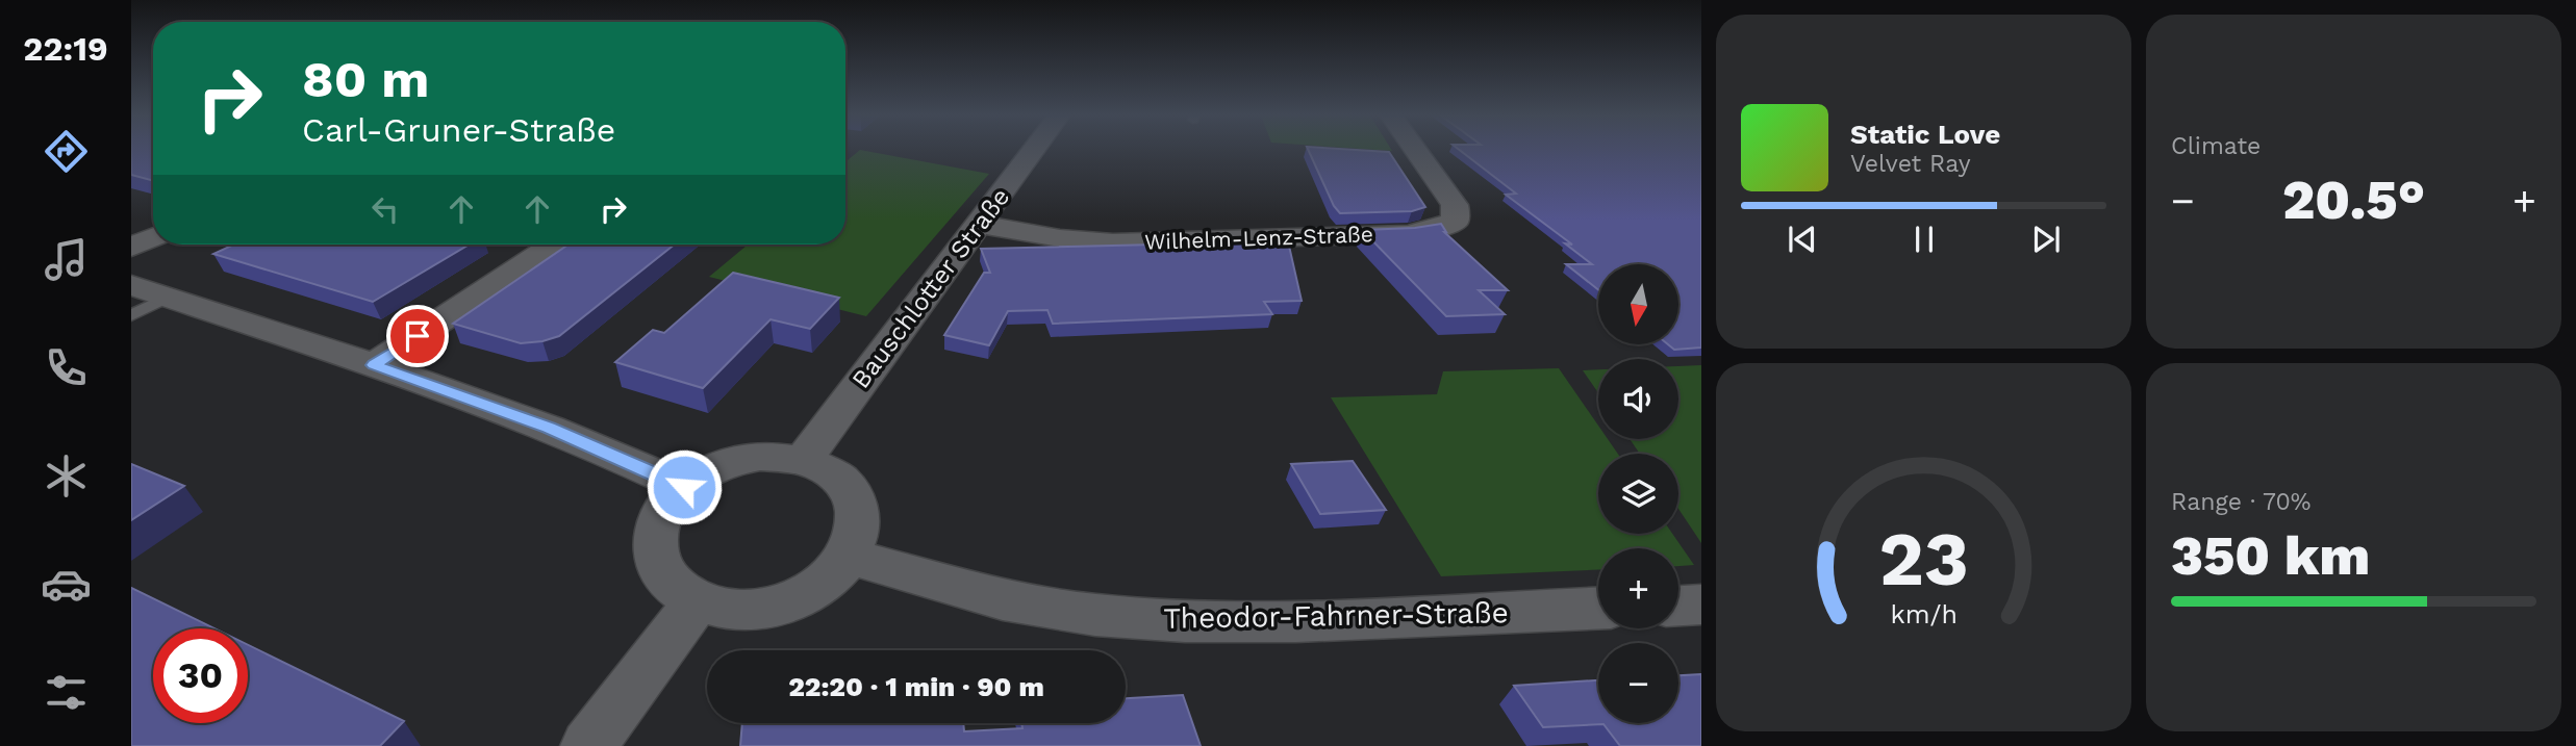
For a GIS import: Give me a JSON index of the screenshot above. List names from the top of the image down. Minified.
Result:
{"streets":{"street":["Wilhelm-Lenz-Straße","Bauschlotter Straße","Theodor-Fahrner-Straße"]},"crossings":[["Wilhelm-Lenz-Straße","Bauschlotter Straße"],["Bauschlotter Straße","Theodor-Fahrner-Straße"]],"north":"bottom","page":{"tabs":"22:19","tile":["Climate",["Range · 70%","350 km"]],"turn":["80 m","Carl-Gruner-Straße"],"song":["Static Love","Velvet Ray"],"heat":["−","20.5°","+"],"map_buttons":["+","−"],"limit":"30","trip":"22:20 · 1 min · 90 m","gauge":["23","km/h"]}}
